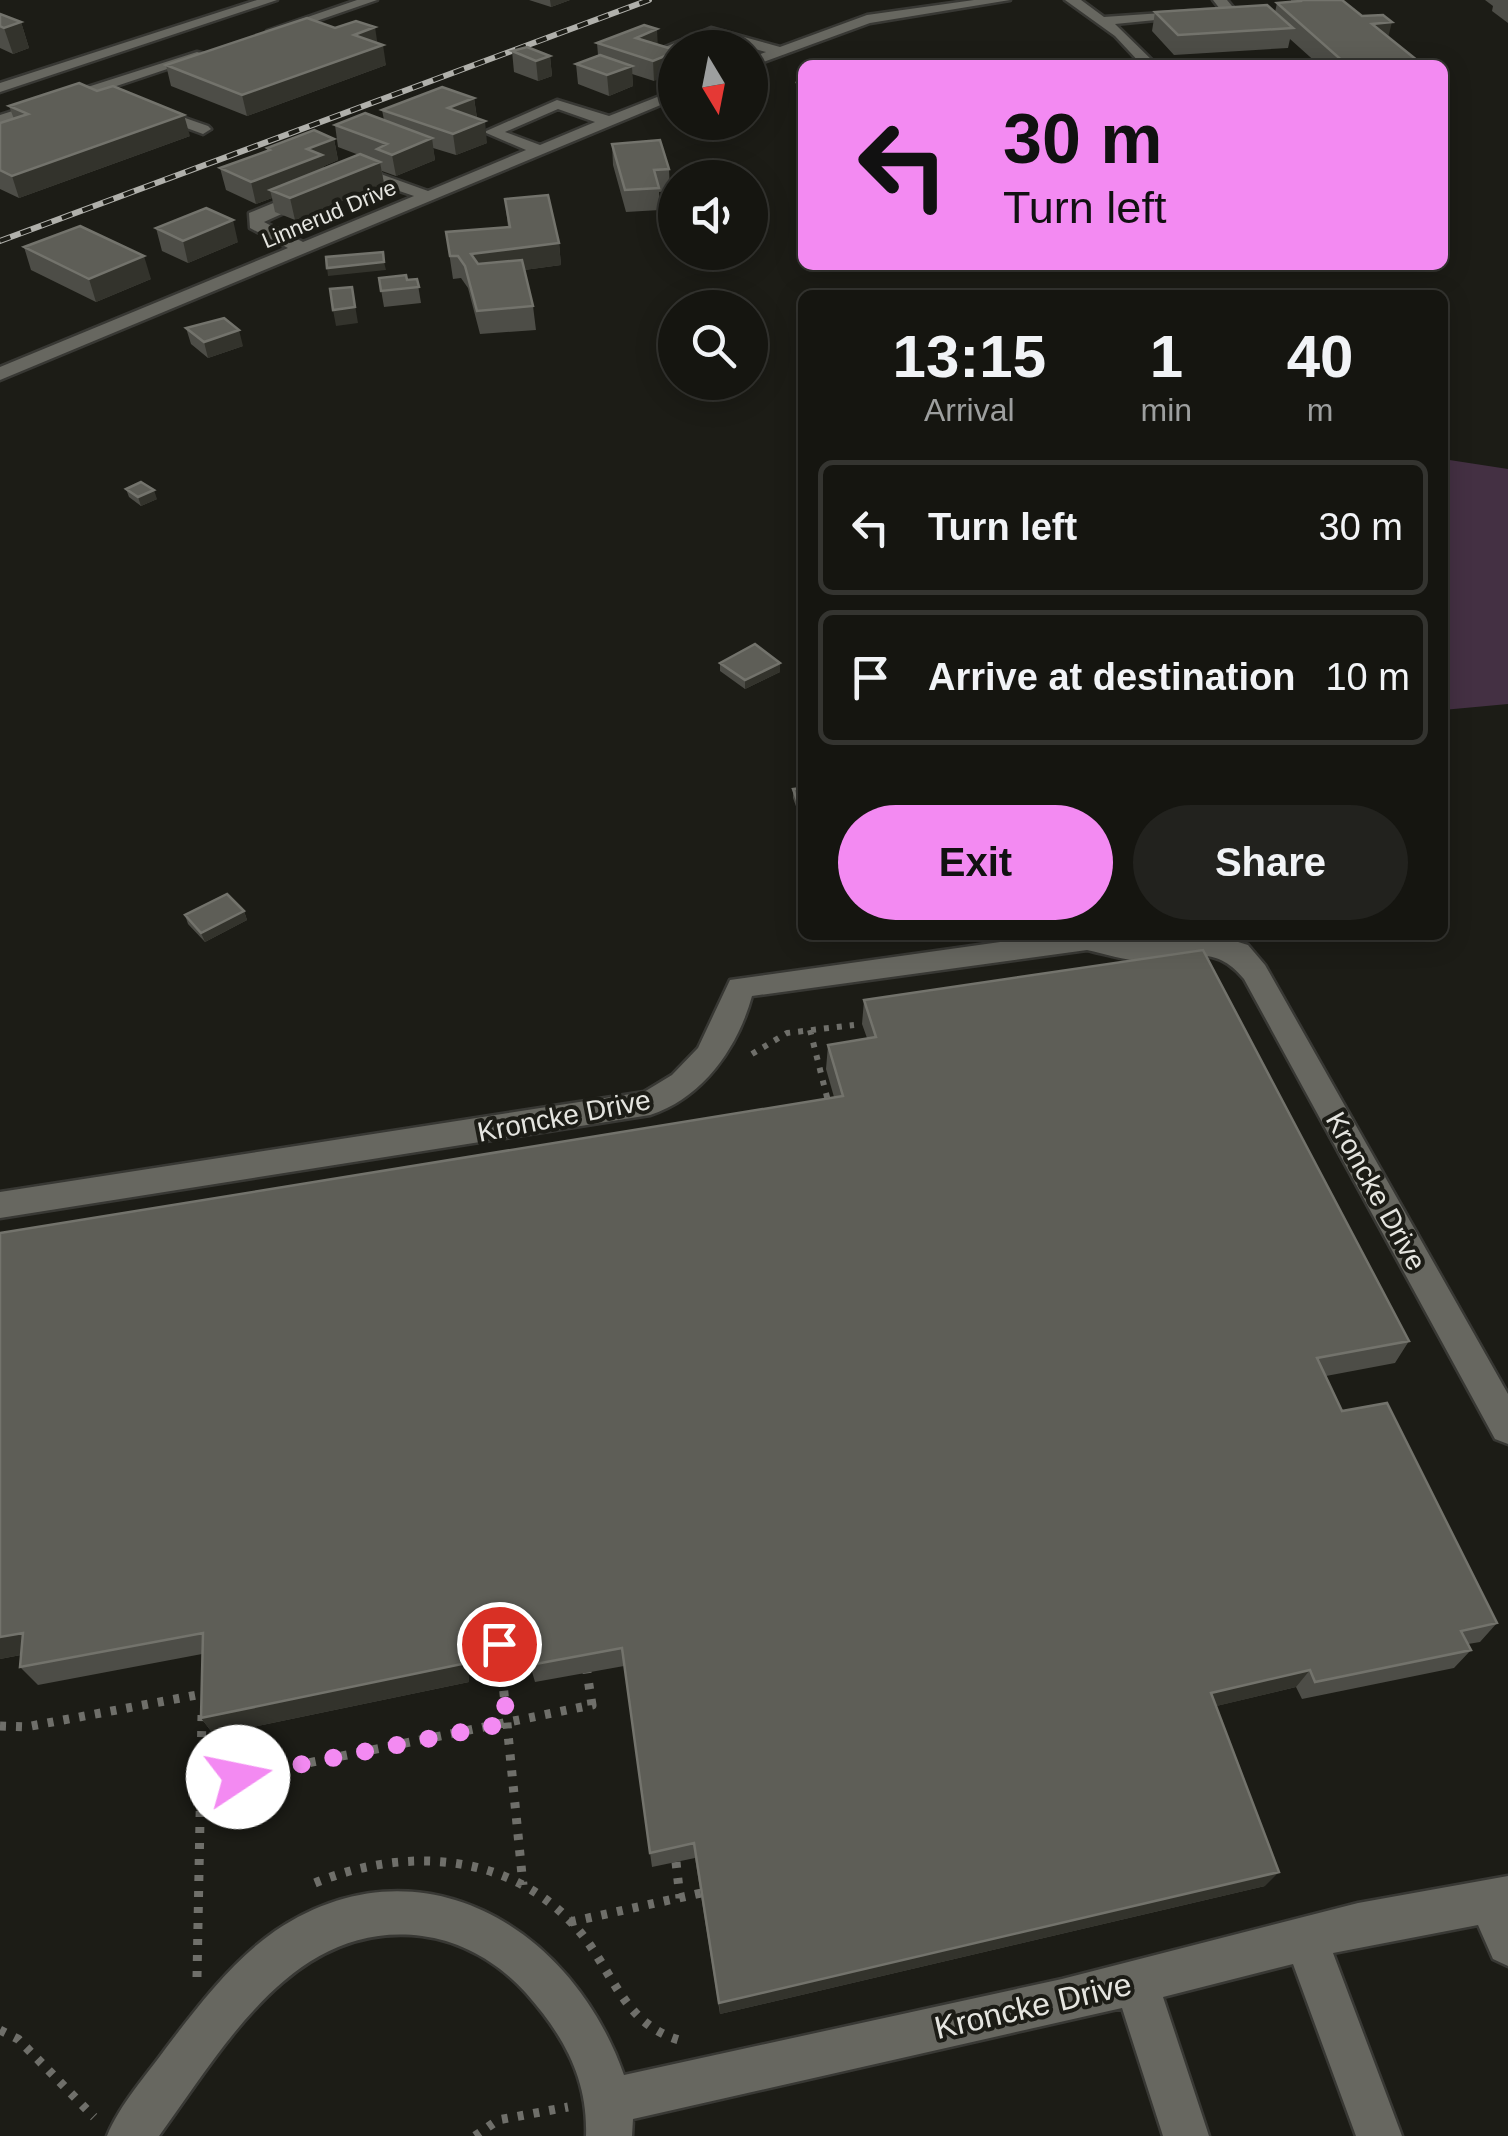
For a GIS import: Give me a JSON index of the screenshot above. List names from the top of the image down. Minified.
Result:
{"streets":{"street":["Linnerud Drive","Kroncke Drive"]},"north":"bottom","page":{"turn":["30 m","Turn left"],"eta":["13:15","Arrival","1","min","40","m"],"list":[{"name":"Turn left","value":"30 m"},{"name":"Arrive at destination","value":"10 m"}],"buttons":["Exit","Share"]}}
